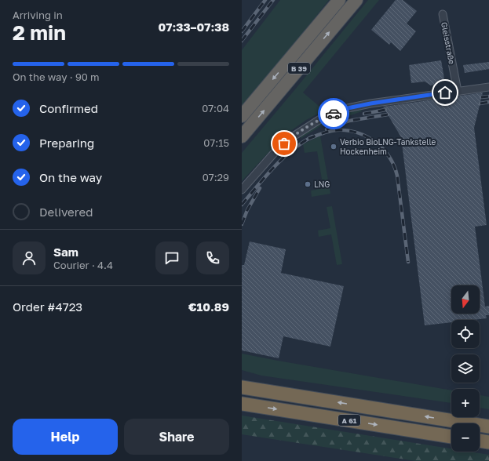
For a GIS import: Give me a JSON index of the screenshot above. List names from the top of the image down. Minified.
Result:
{"streets":{"highway":["B 39","A 61"],"street":["Gleisstraße"]},"places":["Verbio BioLNG-Tankstelle Hockenheim","LNG"],"north":"bottom","page":{"heading":["2 min","Arriving in","07:33–07:38"],"panel":["Sam","Courier · 4.4","Order #4723","€10.89"],"bar":"On the way · 90 m","list":[["Confirmed","07:04"],["Preparing","07:15"],["On the way","07:29"],"Delivered"],"map_buttons":["+","−"],"buttons":["Help","Share"]}}
